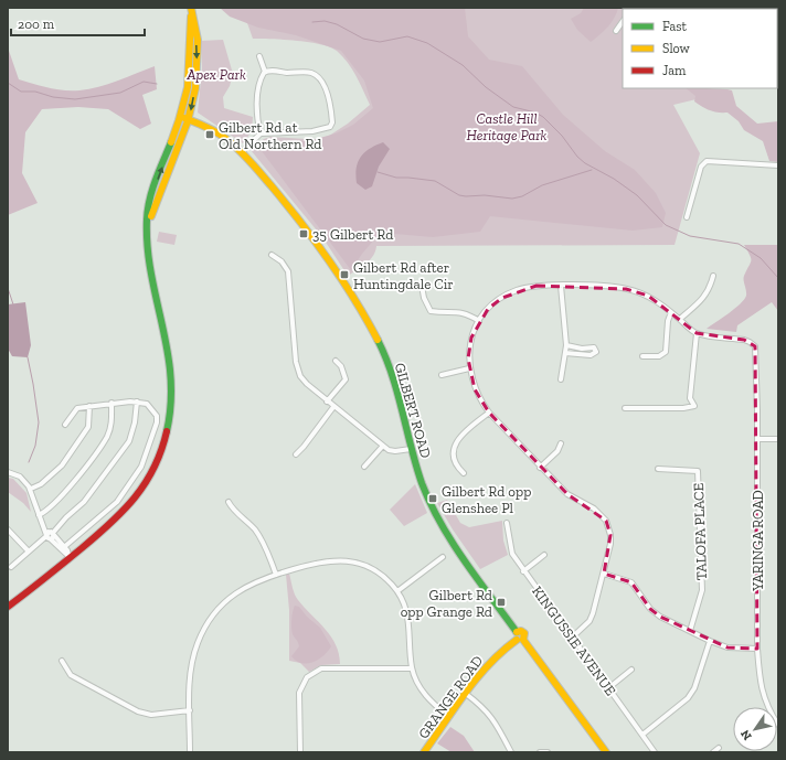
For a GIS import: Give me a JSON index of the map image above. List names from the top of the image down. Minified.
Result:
{"streets":{"main road":["GILBERT ROAD","GRANGE ROAD"],"street":["TALOFA PLACE","YARINGA ROAD","KINGUSSIE AVENUE"]},"crossings":[["GILBERT ROAD","GRANGE ROAD"]],"parks":["Apex Park","Castle Hill Heritage Park"],"places":{"transit":["Gilbert Rd at Old Northern Rd","35 Gilbert Rd","Gilbert Rd after Huntingdale Cir","Gilbert Rd opp Glenshee Pl","Gilbert Rd opp Grange Rd"]},"legend":["Fast","Slow","Jam"],"scale_bar":"200 m","north":"bottom left"}
